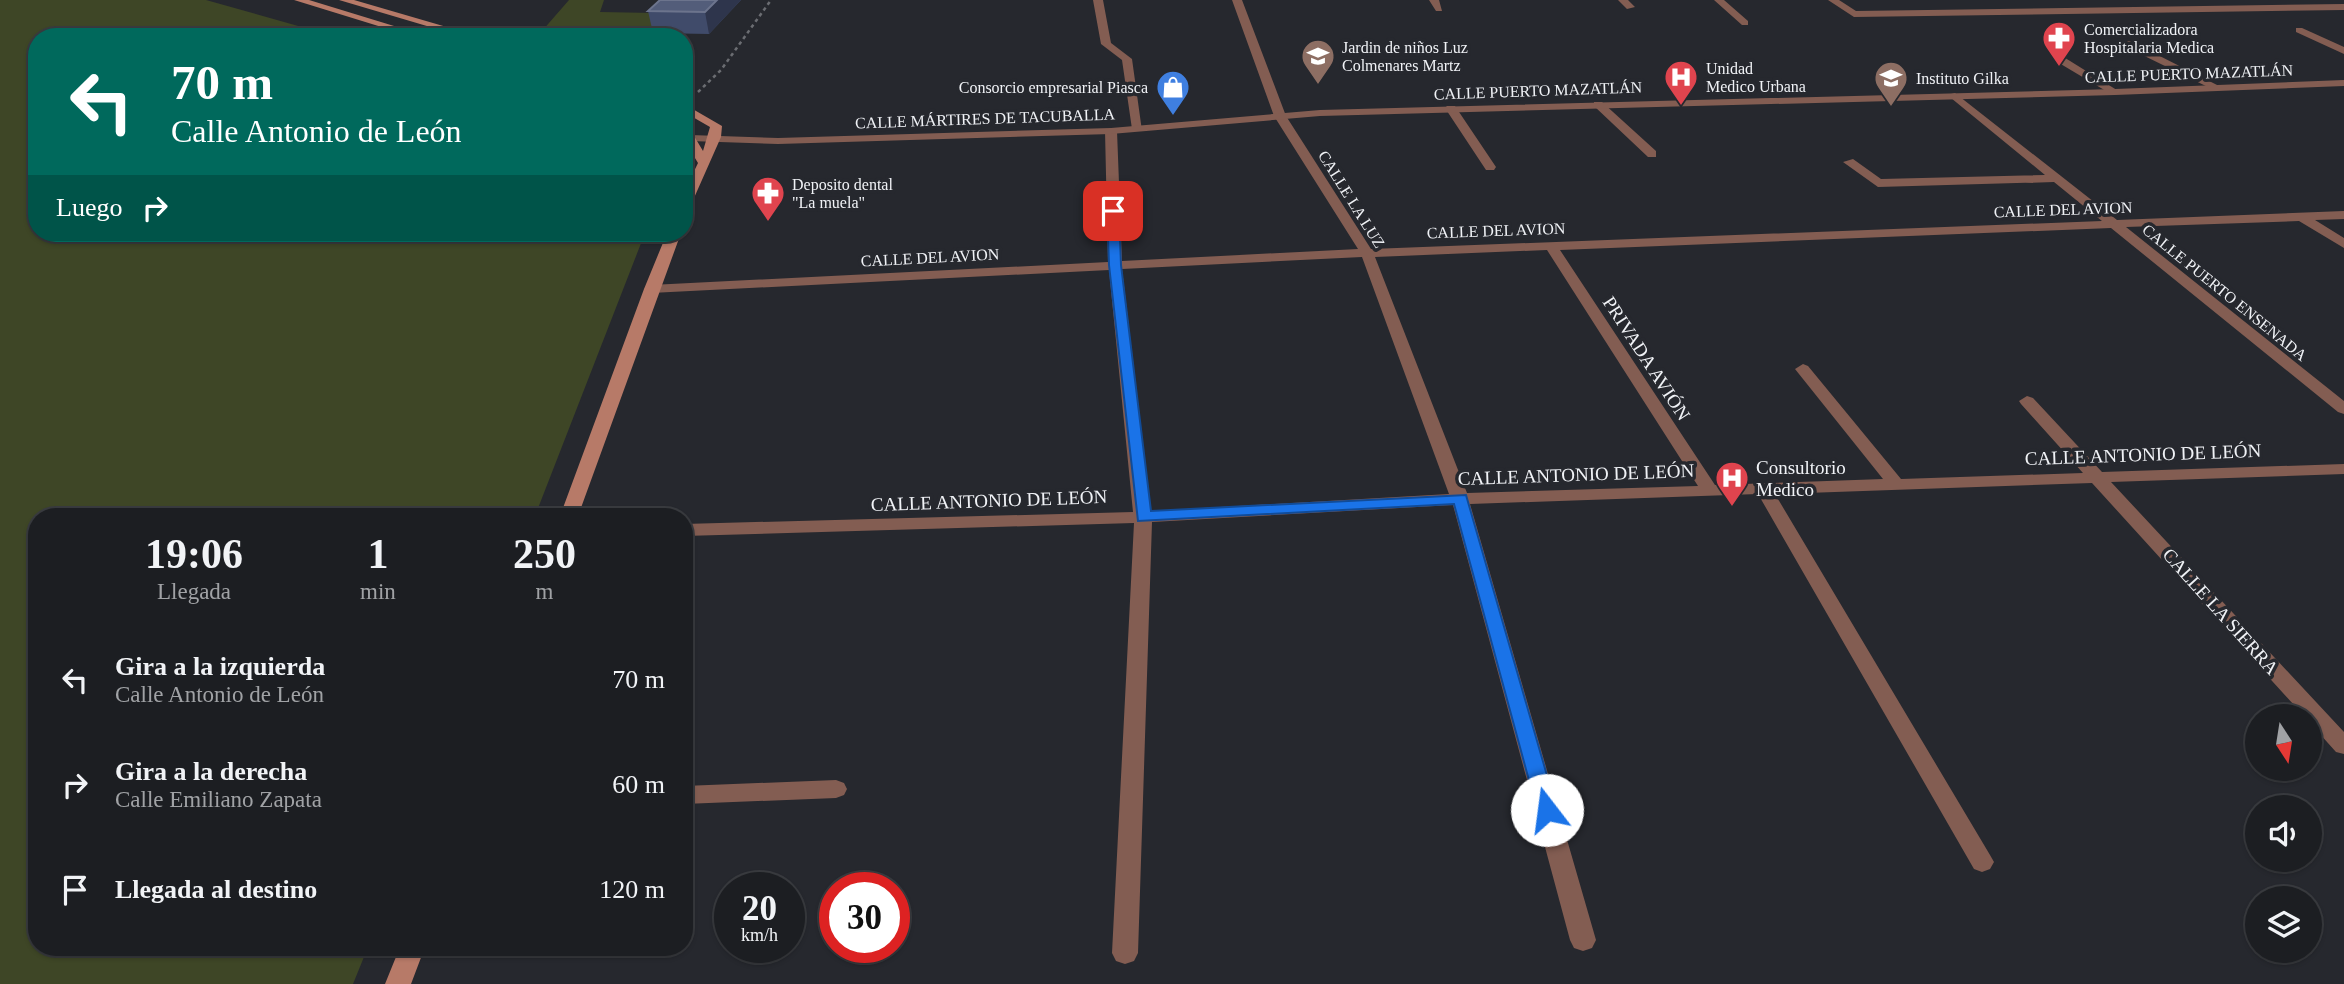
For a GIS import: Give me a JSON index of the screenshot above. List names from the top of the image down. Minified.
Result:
{"streets":{"street":["CALLE PUERTO MAZATLÁN","CALLE MÁRTIRES DE TACUBALLA","CALLE LA LUZ","CALLE DEL AVION","CALLE PUERTO ENSENADA","PRIVADA AVIÓN","CALLE ANTONIO DE LEÓN","CALLE LA SIERRA"]},"crossings":[["CALLE PUERTO MAZATLÁN","CALLE MÁRTIRES DE TACUBALLA"],["CALLE PUERTO MAZATLÁN","CALLE LA LUZ"],["CALLE PUERTO MAZATLÁN","CALLE PUERTO ENSENADA"],["CALLE MÁRTIRES DE TACUBALLA","CALLE LA LUZ"],["CALLE LA LUZ","CALLE DEL AVION"],["CALLE LA LUZ","CALLE ANTONIO DE LEÓN"],["CALLE DEL AVION","CALLE PUERTO ENSENADA"],["CALLE DEL AVION","PRIVADA AVIÓN"],["PRIVADA AVIÓN","CALLE ANTONIO DE LEÓN"],["CALLE ANTONIO DE LEÓN","CALLE LA SIERRA"]],"places":{"pharmacy":["Comercializadora Hospitalaria Medica","Deposito dental \"La muela\""],"school or university":["Jardin de niños Luz Colmenares Martz","Instituto Gilka"],"hospital":["Unidad Medico Urbana","Consultorio Medico"],"shop":["Consorcio empresarial Piasca"]},"north":"bottom","page":{"turn":["70 m","Calle Antonio de León"],"then":"Luego","eta":["19:06","Llegada","1","min","250","m"],"list":[{"name":"Gira a la izquierda","note":"Calle Antonio de León","value":"70 m"},{"name":"Gira a la derecha","note":"Calle Emiliano Zapata","value":"60 m"},{"name":"Llegada al destino","value":"120 m"}],"speed":"20 km/h","limit":"30"}}
